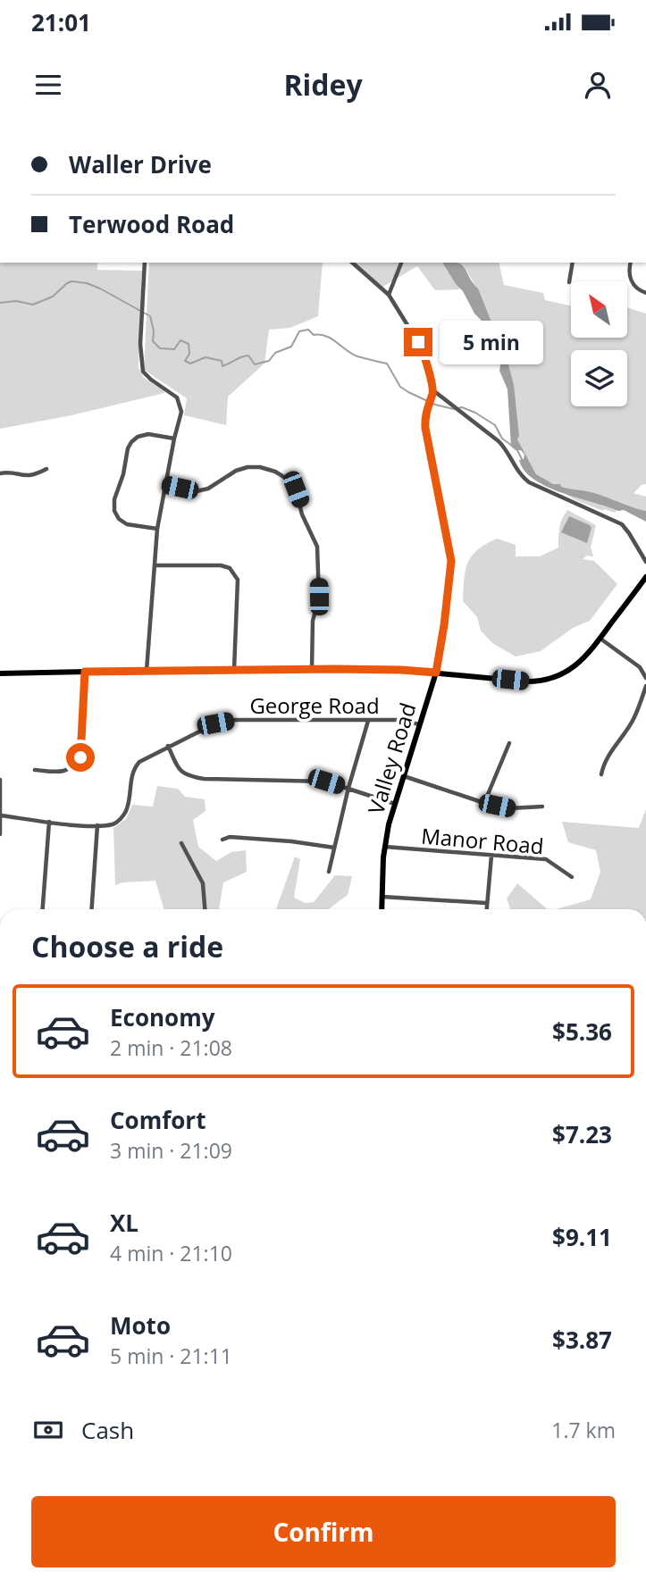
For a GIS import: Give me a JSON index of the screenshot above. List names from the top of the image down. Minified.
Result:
{"streets":{"main road":["Valley Road"],"street":["George Road","Manor Road"]},"crossings":[["George Road","Valley Road"],["Valley Road","Manor Road"]],"north":"top left","page":{"status":"21:01","header":"Ridey","banner":["Waller Drive","Terwood Road"],"bubble":"5 min","heading":"Choose a ride","list":[{"name":"Economy","note":"2 min · 21:08","value":"$5.36"},{"name":"Comfort","note":"3 min · 21:09","value":"$7.23"},{"name":"XL","note":"4 min · 21:10","value":"$9.11"},{"name":"Moto","note":"5 min · 21:11","value":"$3.87"}],"pay":["Cash","1.7 km"],"buttons":"Confirm"}}
